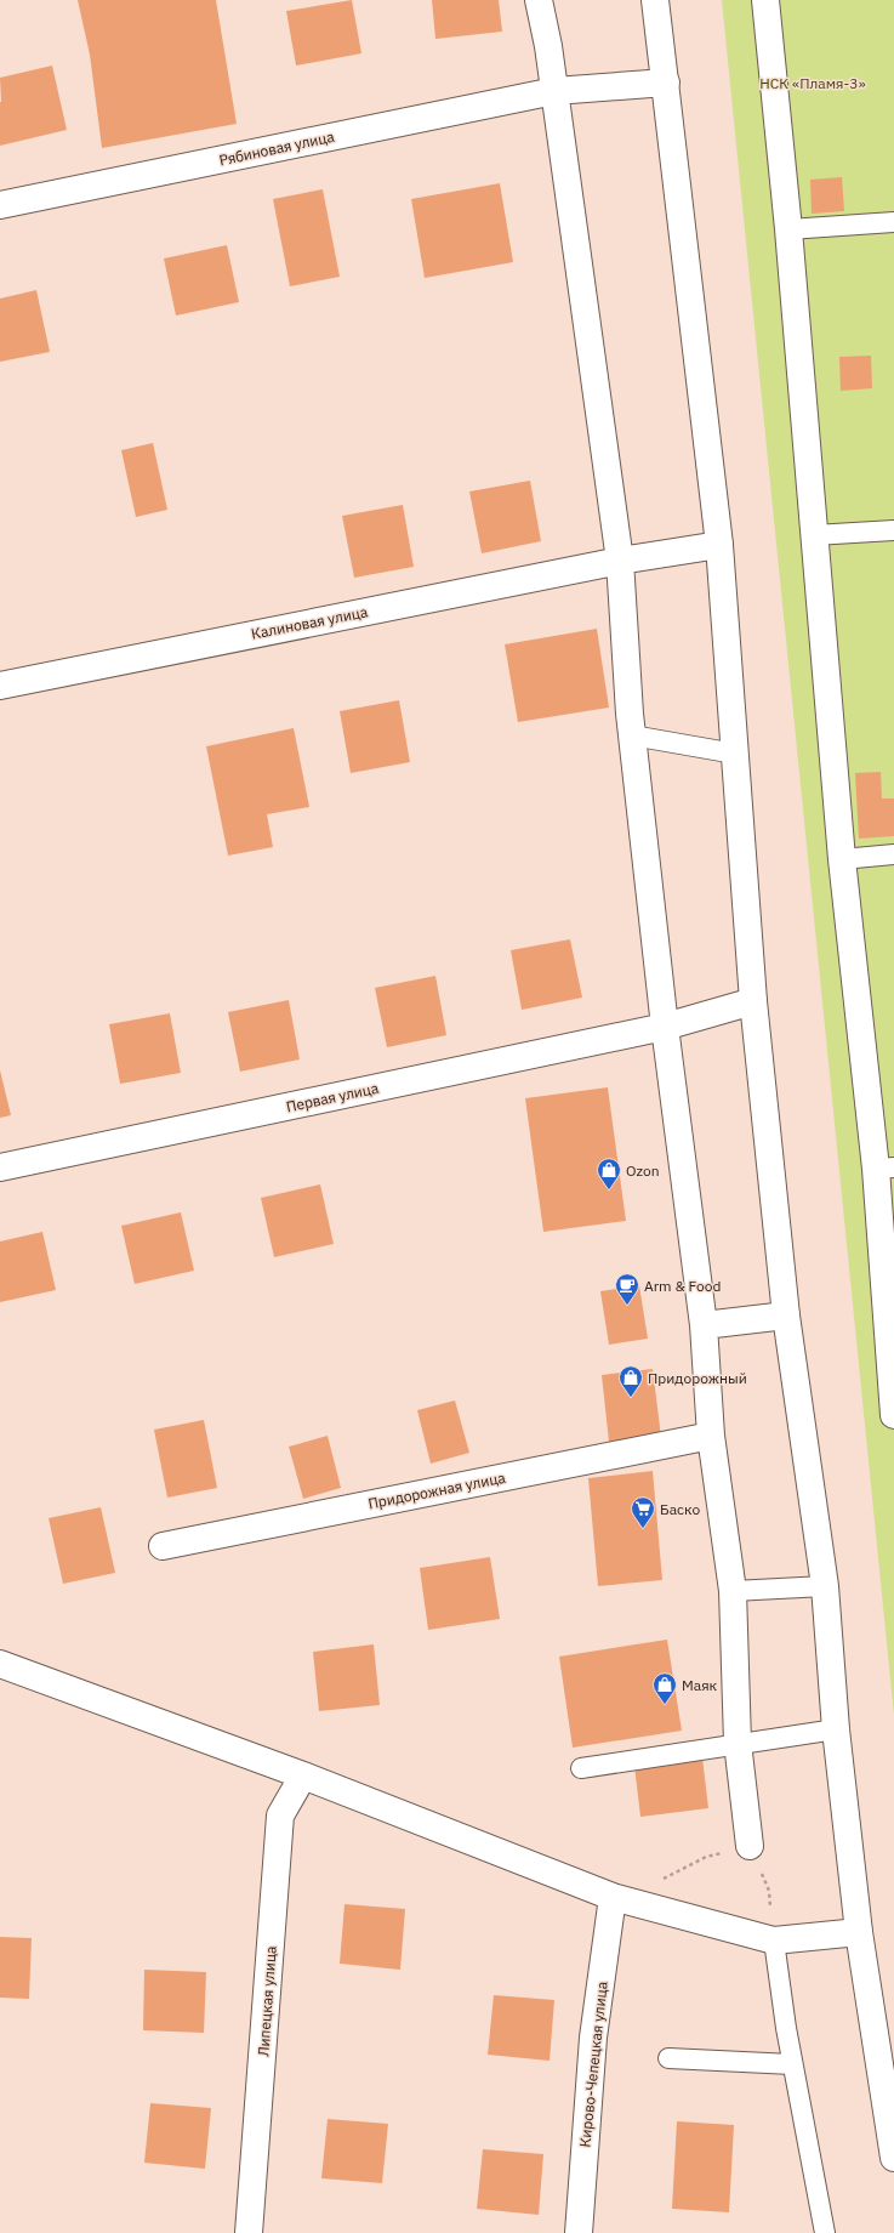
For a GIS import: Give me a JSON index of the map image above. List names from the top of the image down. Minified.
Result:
{"streets":{"street":["Рябиновая улица","Калиновая улица","Первая улица","Придорожная улица","Липецкая улица","Кирово-Чепецкая улица"]},"parks":["НСК «Пламя-3»"],"places":{"shop":["Ozon","Придорожный","Маяк"],"cafe":["Arm & Food"],"supermarket":["Баско"]}}
